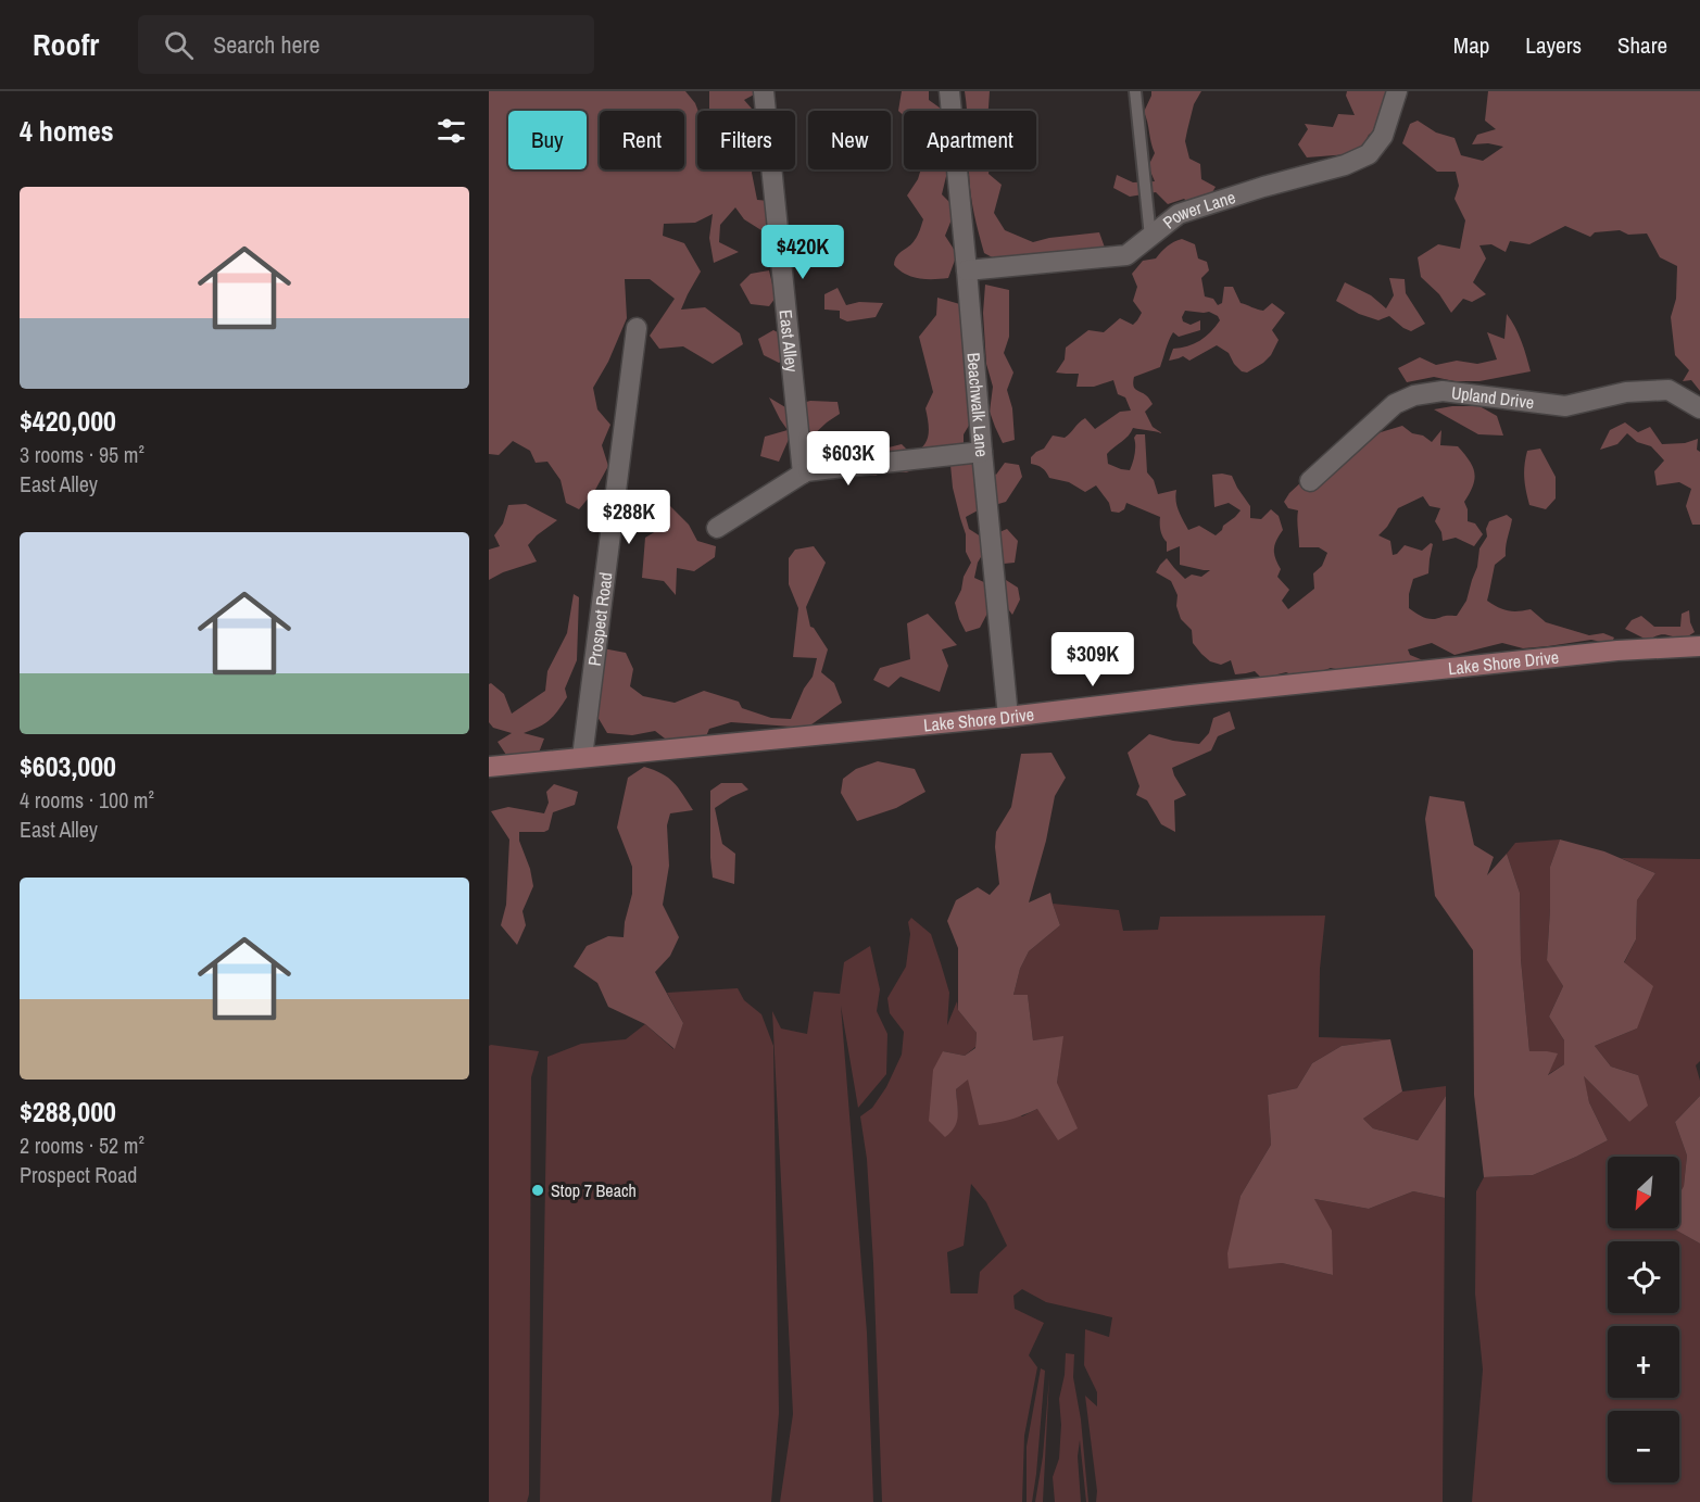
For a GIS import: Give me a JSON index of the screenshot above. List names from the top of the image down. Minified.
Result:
{"streets":{"street":["Power Lane","East Alley","Upland Drive","Beachwalk Lane","Prospect Road","Lake Shore Drive"]},"crossings":[["Power Lane","Beachwalk Lane"],["Beachwalk Lane","Lake Shore Drive"],["Prospect Road","Lake Shore Drive"]],"places":["Stop 7 Beach"],"north":"bottom left","page":{"header":"Roofr","search":"Search here","nav":["Map","Layers","Share"],"heading":"4 homes","chip":["Buy","Rent","Filters","New","Apartment"],"list":[{"name":"$420,000","note":"3 rooms · 95 m² · East Alley"},{"name":"$603,000","note":"4 rooms · 100 m² · East Alley"},{"name":"$288,000","note":"2 rooms · 52 m² · Prospect Road"}],"price":["$420K","$603K","$288K","$309K"],"map_buttons":["+","−"]}}
